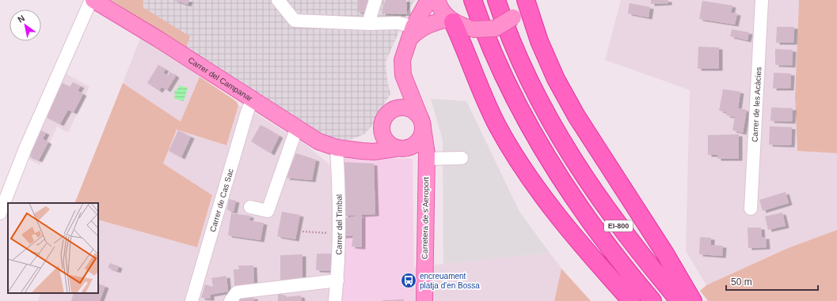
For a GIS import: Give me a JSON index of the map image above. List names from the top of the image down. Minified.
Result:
{"streets":{"highway":["EI-800"],"main road":["Carrer del Campanar","Carretera de s'Aeroport"],"street":["Carrer de les Acàcies","Carrer de Cas Sac","Carrer del Timbal"]},"crossings":[["Carrer del Campanar","Carrer de Cas Sac"],["Carrer del Campanar","Carretera de s'Aeroport"],["Carrer del Campanar","Carrer del Timbal"]],"places":{"bus stop":["encreuament platja d'en Bossa"]},"scale_bar":"50 m","north":"top left"}
